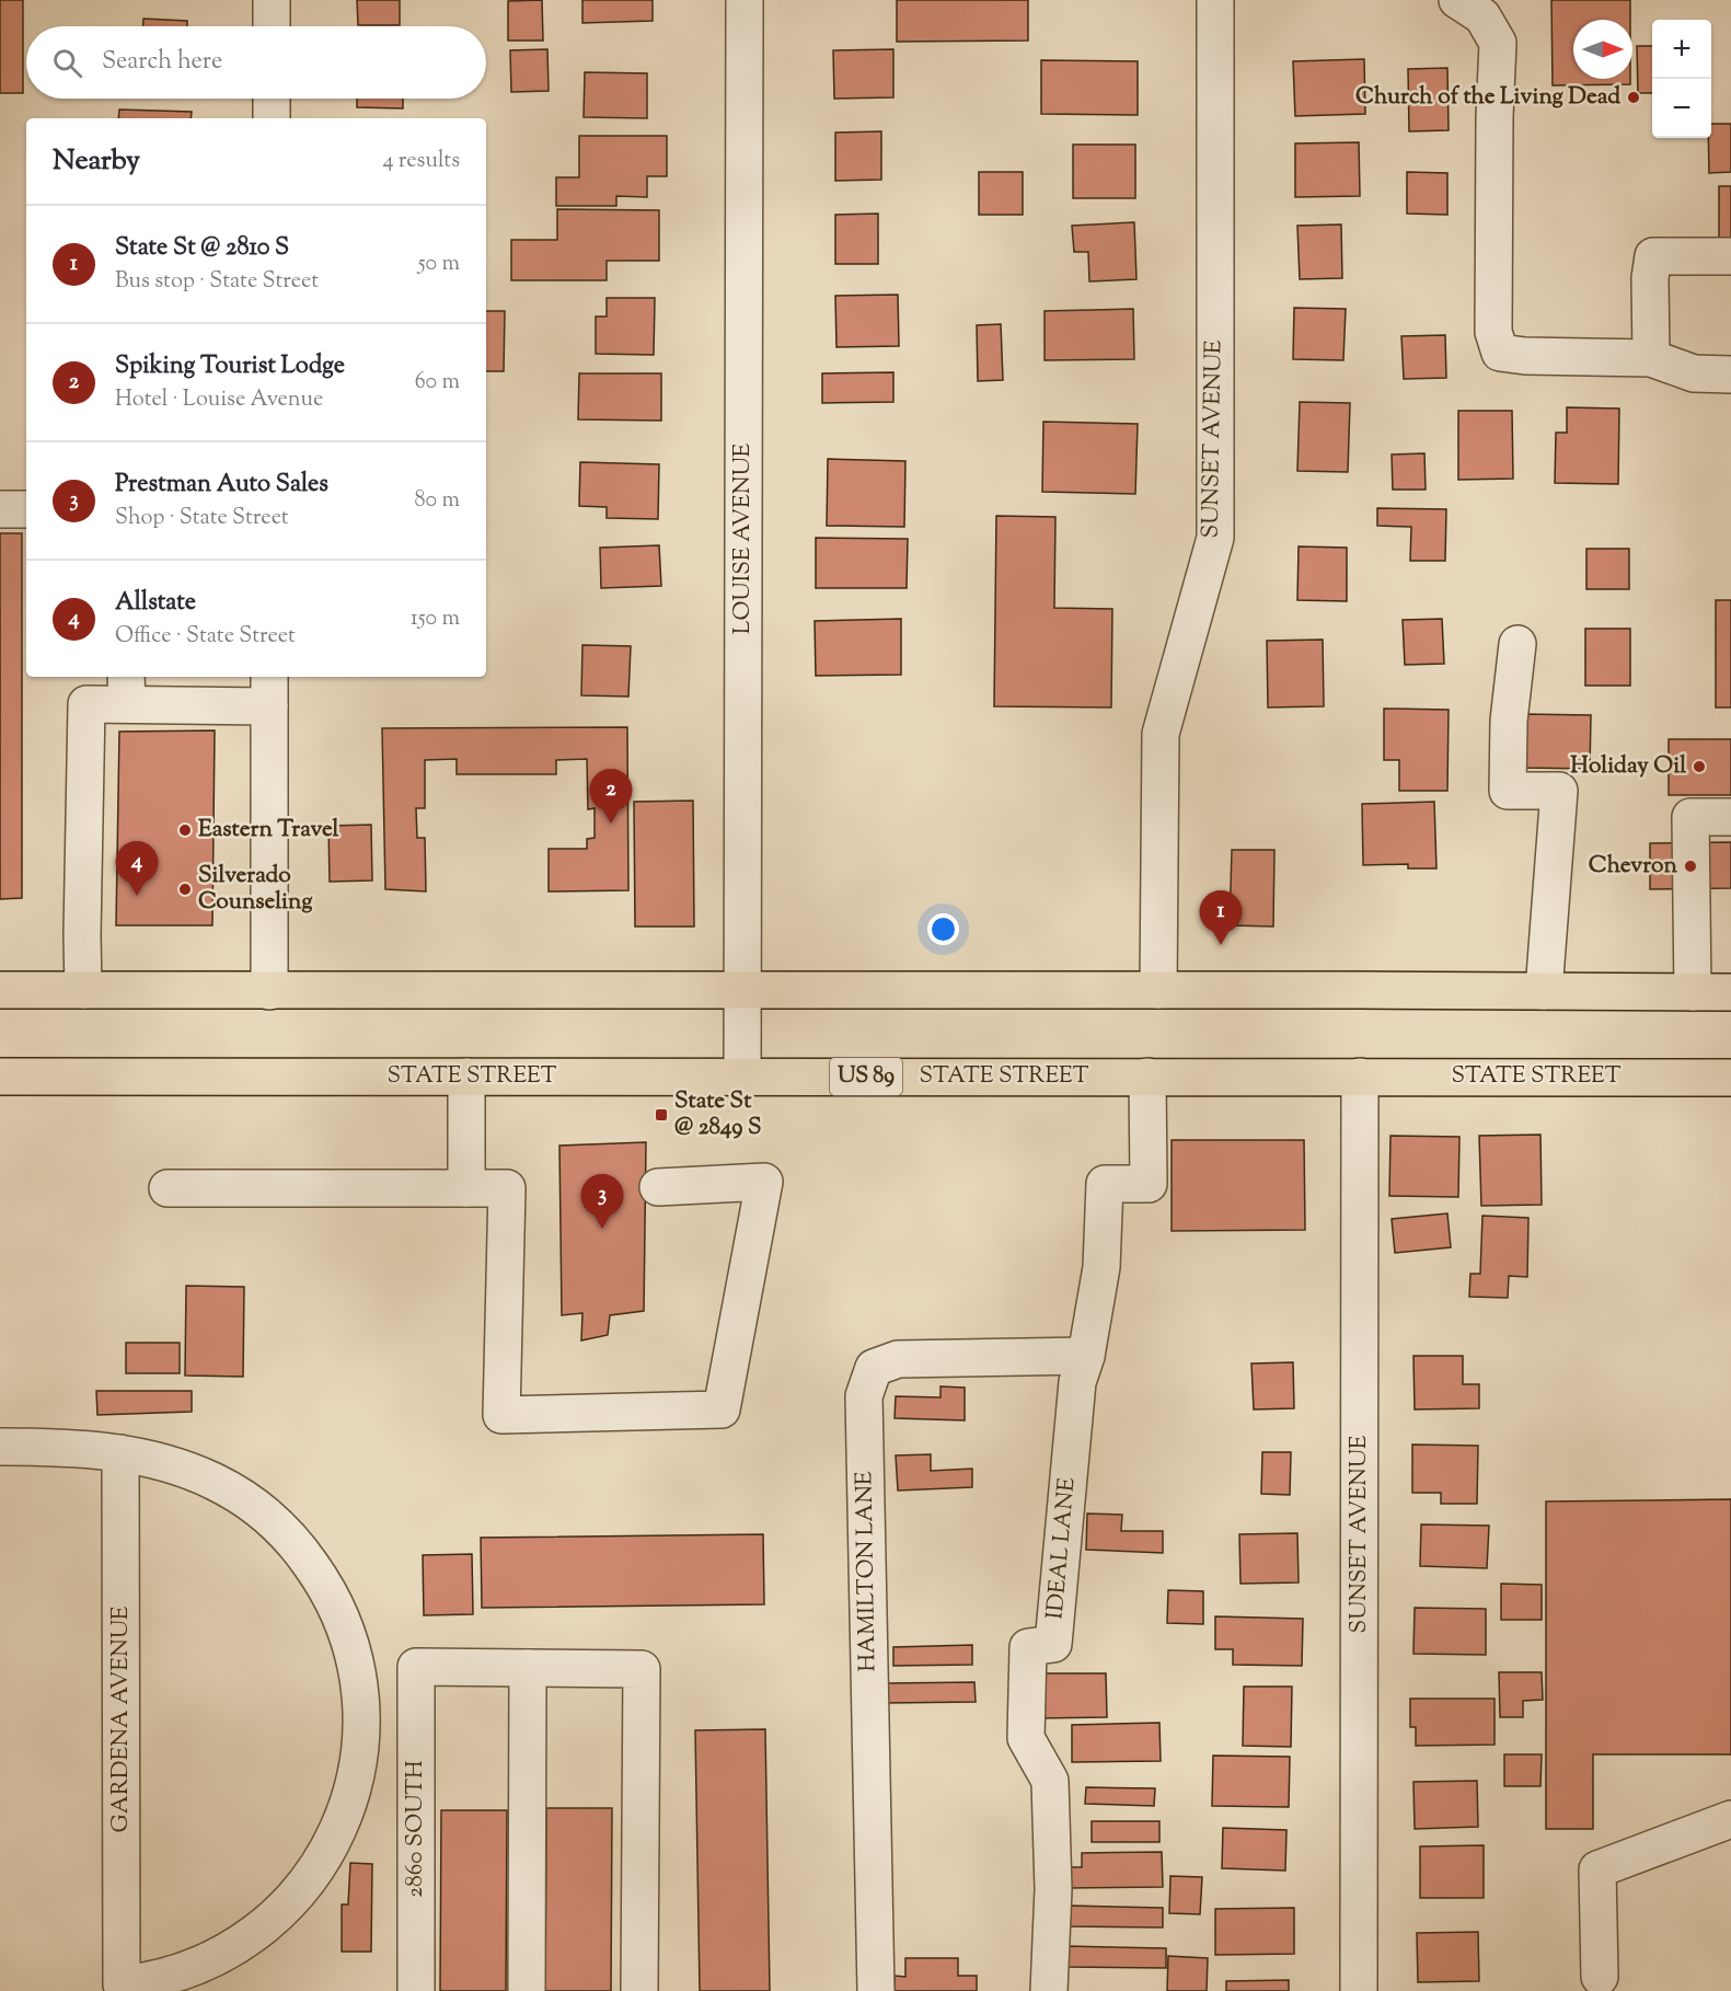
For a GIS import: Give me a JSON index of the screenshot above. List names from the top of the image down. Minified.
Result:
{"streets":{"main road":["STATE STREET","US 89"],"street":["SUNSET AVENUE","LOUISE AVENUE","IDEAL LANE","HAMILTON LANE","GARDENA AVENUE","2860 SOUTH"]},"crossings":[["SUNSET AVENUE","STATE STREET"],["LOUISE AVENUE","STATE STREET"],["IDEAL LANE","HAMILTON LANE"]],"places":{"other":["Church of the Living Dead","Holiday Oil","Eastern Travel","Chevron","Silverado Counseling"],"transit":["State St @ 2849 S"]},"north":"right","page":{"map_buttons":["+","−"],"search":"Search here","heading":["Nearby","4 results"],"list":[{"mark":"1","name":"State St @ 2810 S","note":"Bus stop · State Street","value":"50 m"},{"mark":"2","name":"Spiking Tourist Lodge","note":"Hotel · Louise Avenue","value":"60 m"},{"mark":"3","name":"Prestman Auto Sales","note":"Shop · State Street","value":"80 m"},{"mark":"4","name":"Allstate","note":"Office · State Street","value":"150 m"}],"pins":["2","4","1","3"]}}
